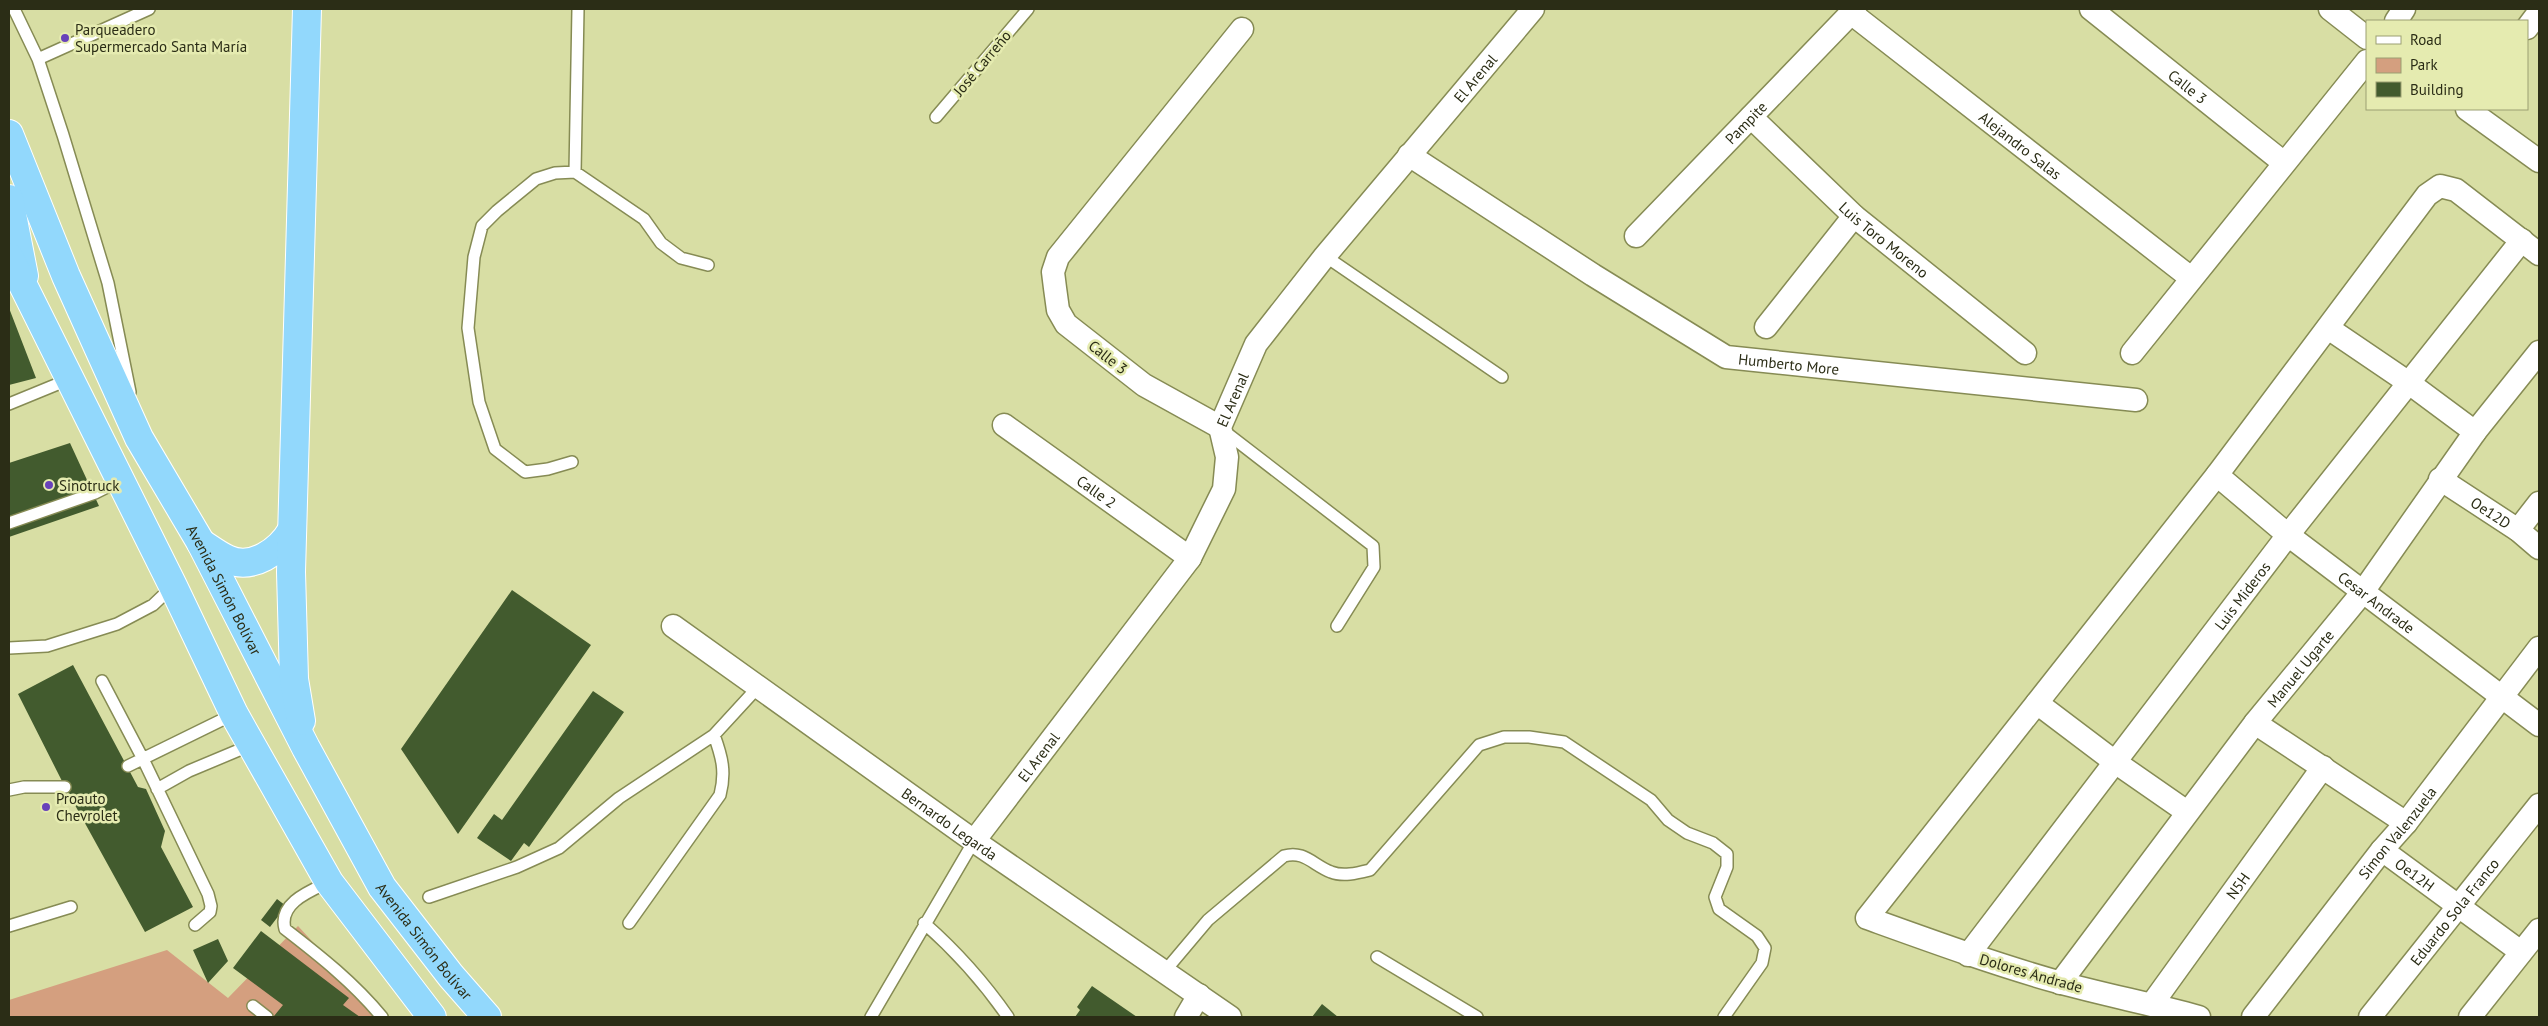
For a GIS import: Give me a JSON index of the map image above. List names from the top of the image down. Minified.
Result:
{"streets":{"highway":["Avenida Simón Bolívar"],"street":["El Arenal","Calle 3","Pampite","Alejandro Salas","Luis Toro Moreno","Humberto More","Calle 2","Oe12D","Luis Mideros","Cesar Andrade","Manuel Ugarte","Bernardo Legarda","Simon Valenzuela","Oe12H","N5H","Eduardo Sola Franco","Dolores Andrade"],"lane":["José Carreño"]},"crossings":[["El Arenal","Calle 3"],["El Arenal","Humberto More"],["El Arenal","Calle 2"],["El Arenal","Bernardo Legarda"],["Pampite","Alejandro Salas"],["Pampite","Luis Toro Moreno"],["Oe12D","Manuel Ugarte"],["Luis Mideros","Cesar Andrade"],["Luis Mideros","Dolores Andrade"],["Cesar Andrade","Manuel Ugarte"],["Cesar Andrade","Simon Valenzuela"],["Manuel Ugarte","Dolores Andrade"],["Simon Valenzuela","Oe12H"],["Oe12H","Eduardo Sola Franco"],["N5H","Dolores Andrade"]],"places":["Parqueadero Supermercado Santa María","Sinotruck","Proauto Chevrolet"],"legend":["Road","Park","Building"]}
